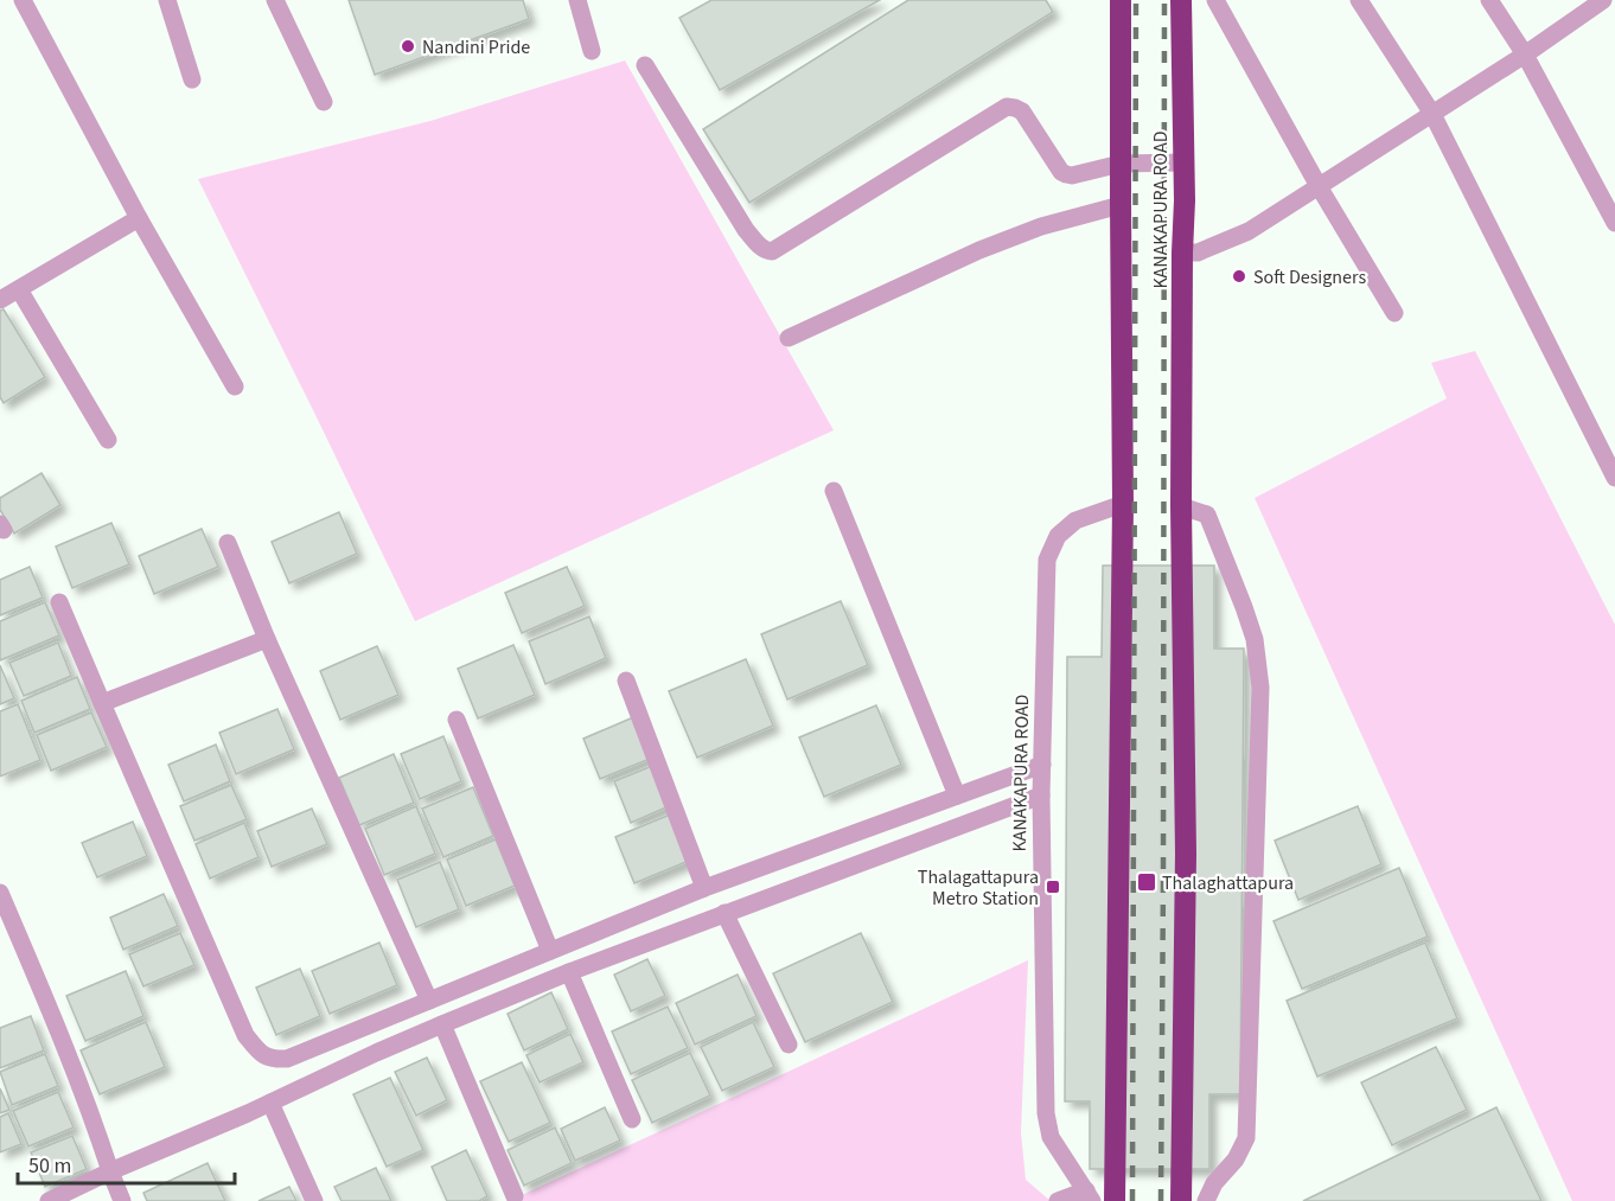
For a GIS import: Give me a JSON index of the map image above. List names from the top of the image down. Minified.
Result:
{"streets":{"highway":["KANAKAPURA ROAD"]},"places":{"other":["Nandini Pride","Soft Designers"],"transit":["Thalaghattapura","Thalagattapura Metro Station"]},"scale_bar":"50 m"}
